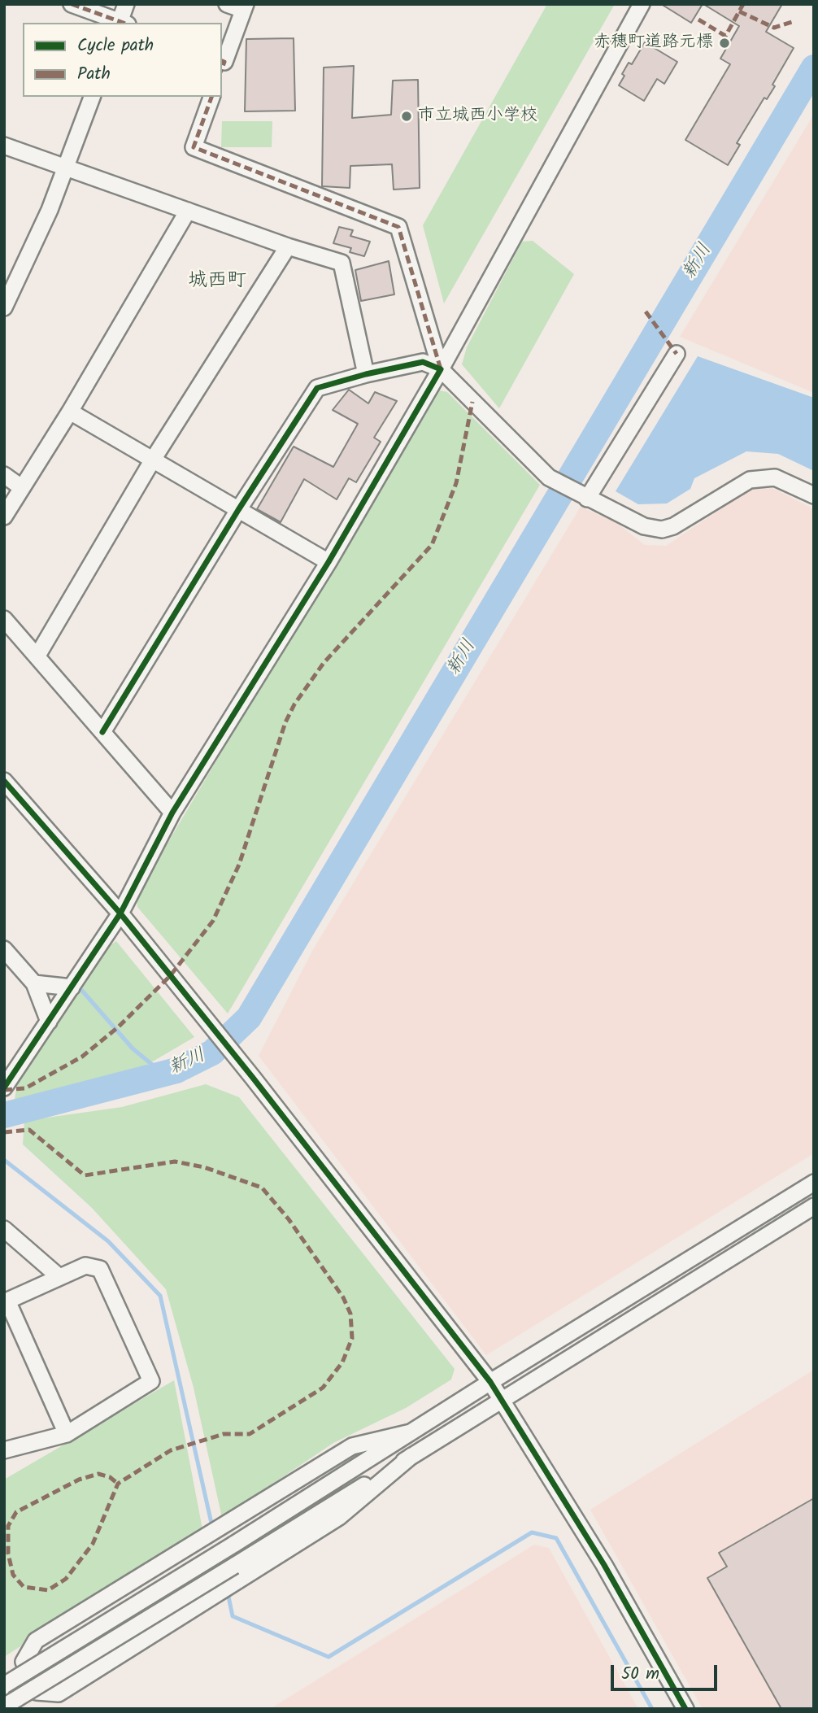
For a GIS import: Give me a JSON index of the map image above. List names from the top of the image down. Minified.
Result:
{"districts":["城西町"],"water":["新川"],"places":["赤穂町道路元標","市立城西小学校"],"legend":["Cycle path","Path"],"scale_bar":"50 m"}
